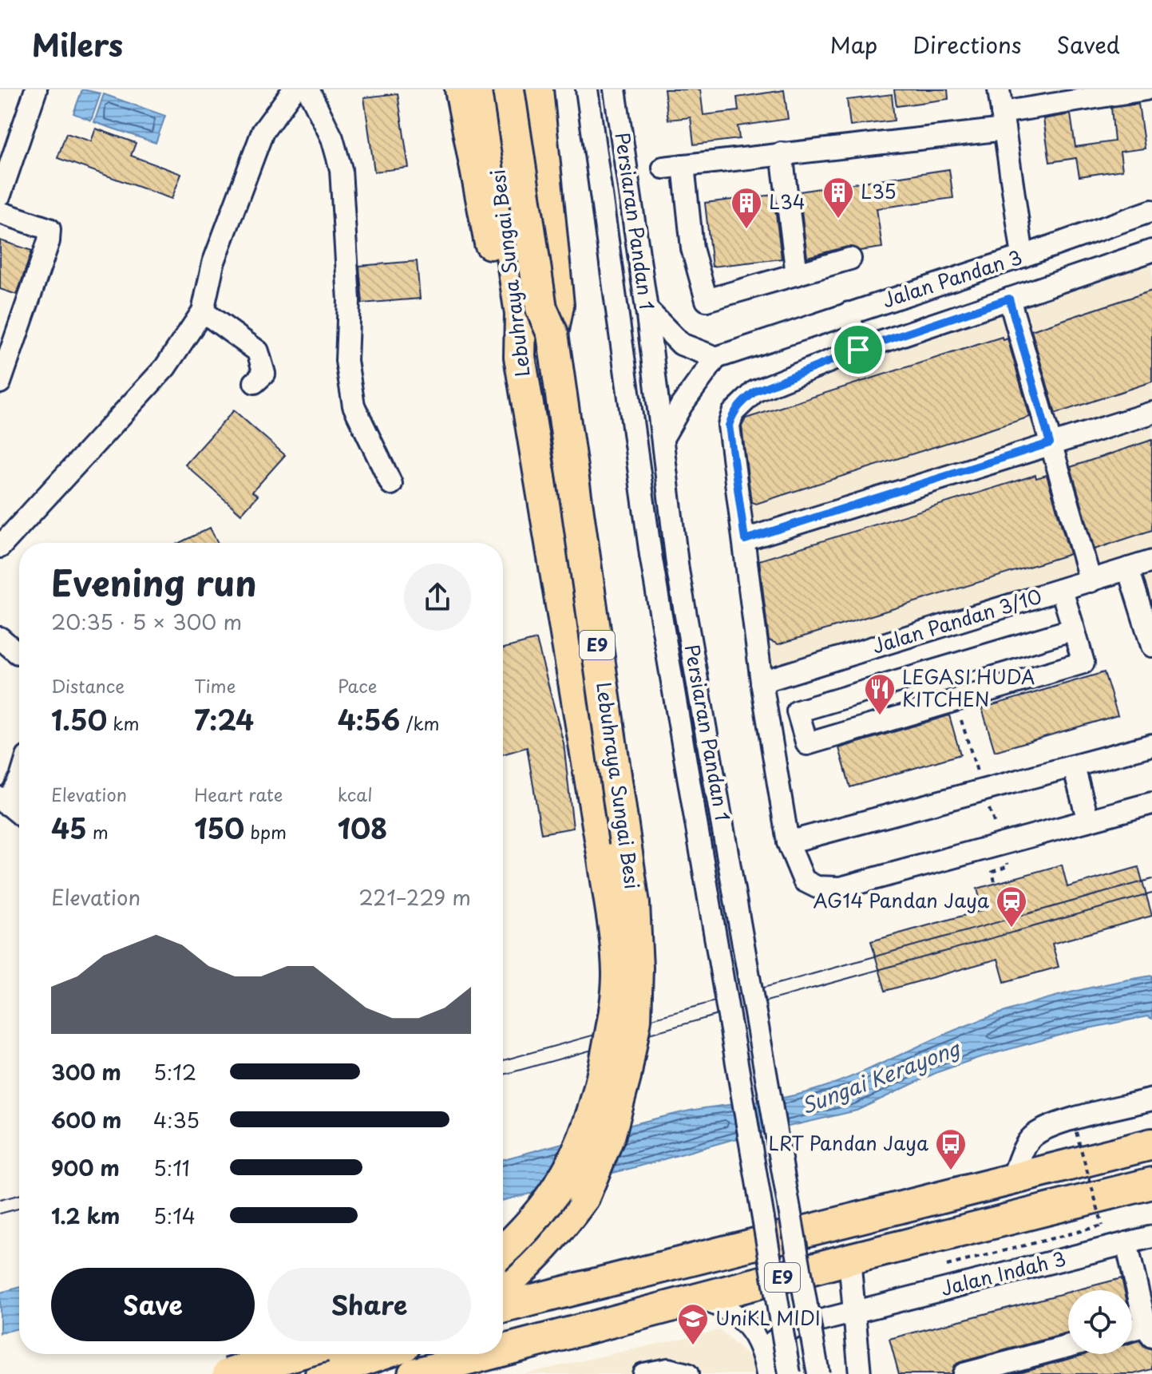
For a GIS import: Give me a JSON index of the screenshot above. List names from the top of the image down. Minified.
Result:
{"streets":{"highway":["Lebuhraya Sungai Besi","E9"],"street":["Persiaran Pandan 1","Jalan Pandan 3","Jalan Pandan 3/10","Jalan Indah 3"]},"water":["Sungai Kerayong"],"places":{"building":["L35","L34"],"restaurant":["LEGASI HUDA KITCHEN"],"station":["AG14 Pandan Jaya"],"bus stop":["LRT Pandan Jaya"],"school or university":["UniKL MIDI"]},"page":{"header":"Milers","nav":["Map","Directions","Saved"],"heading":["Evening run","20:35 · 5 × 300 m"],"stats":[["Distance","1.50 km"],["Time","7:24"],["Pace","4:56 /km"],["Elevation","45 m"],["Heart rate","150 bpm"],["kcal","108"]],"chart":["Elevation","221–229 m"],"list":[{"name":"300 m","note":"5:12"},{"name":"600 m","note":"4:35"},{"name":"900 m","note":"5:11"},{"name":"1.2 km","note":"5:14"}],"buttons":["Save","Share"]}}
